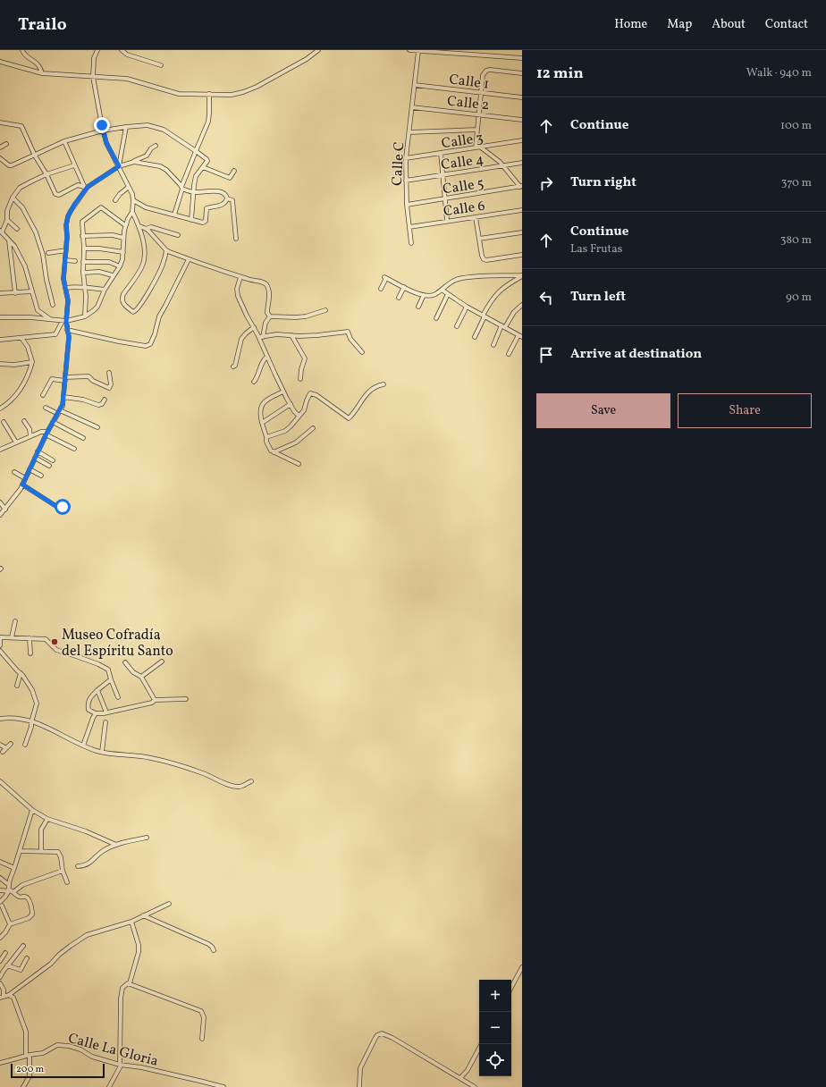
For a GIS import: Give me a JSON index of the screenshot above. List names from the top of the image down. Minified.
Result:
{"streets":{"street":["Calle 1","Calle 2","Calle 3","Calle 4","Calle C","Calle 5","Calle 6","Calle La Gloria"]},"crossings":[["Calle 1","Calle C"],["Calle 2","Calle C"],["Calle 3","Calle C"],["Calle 4","Calle C"],["Calle C","Calle 5"],["Calle C","Calle 6"]],"places":["Museo Cofradía del Espíritu Santo"],"scale_bar":"200 m","page":{"header":"Trailo","nav":["Home","Map","About","Contact"],"heading":["12 min","Walk · 940 m"],"list":[["Continue","100 m"],["Turn right","370 m"],["Continue","Las Frutas","380 m"],["Turn left","90 m"],"Arrive at destination"],"buttons":["Save","Share"],"map_buttons":["+","−"],"scale":"200 m"}}
